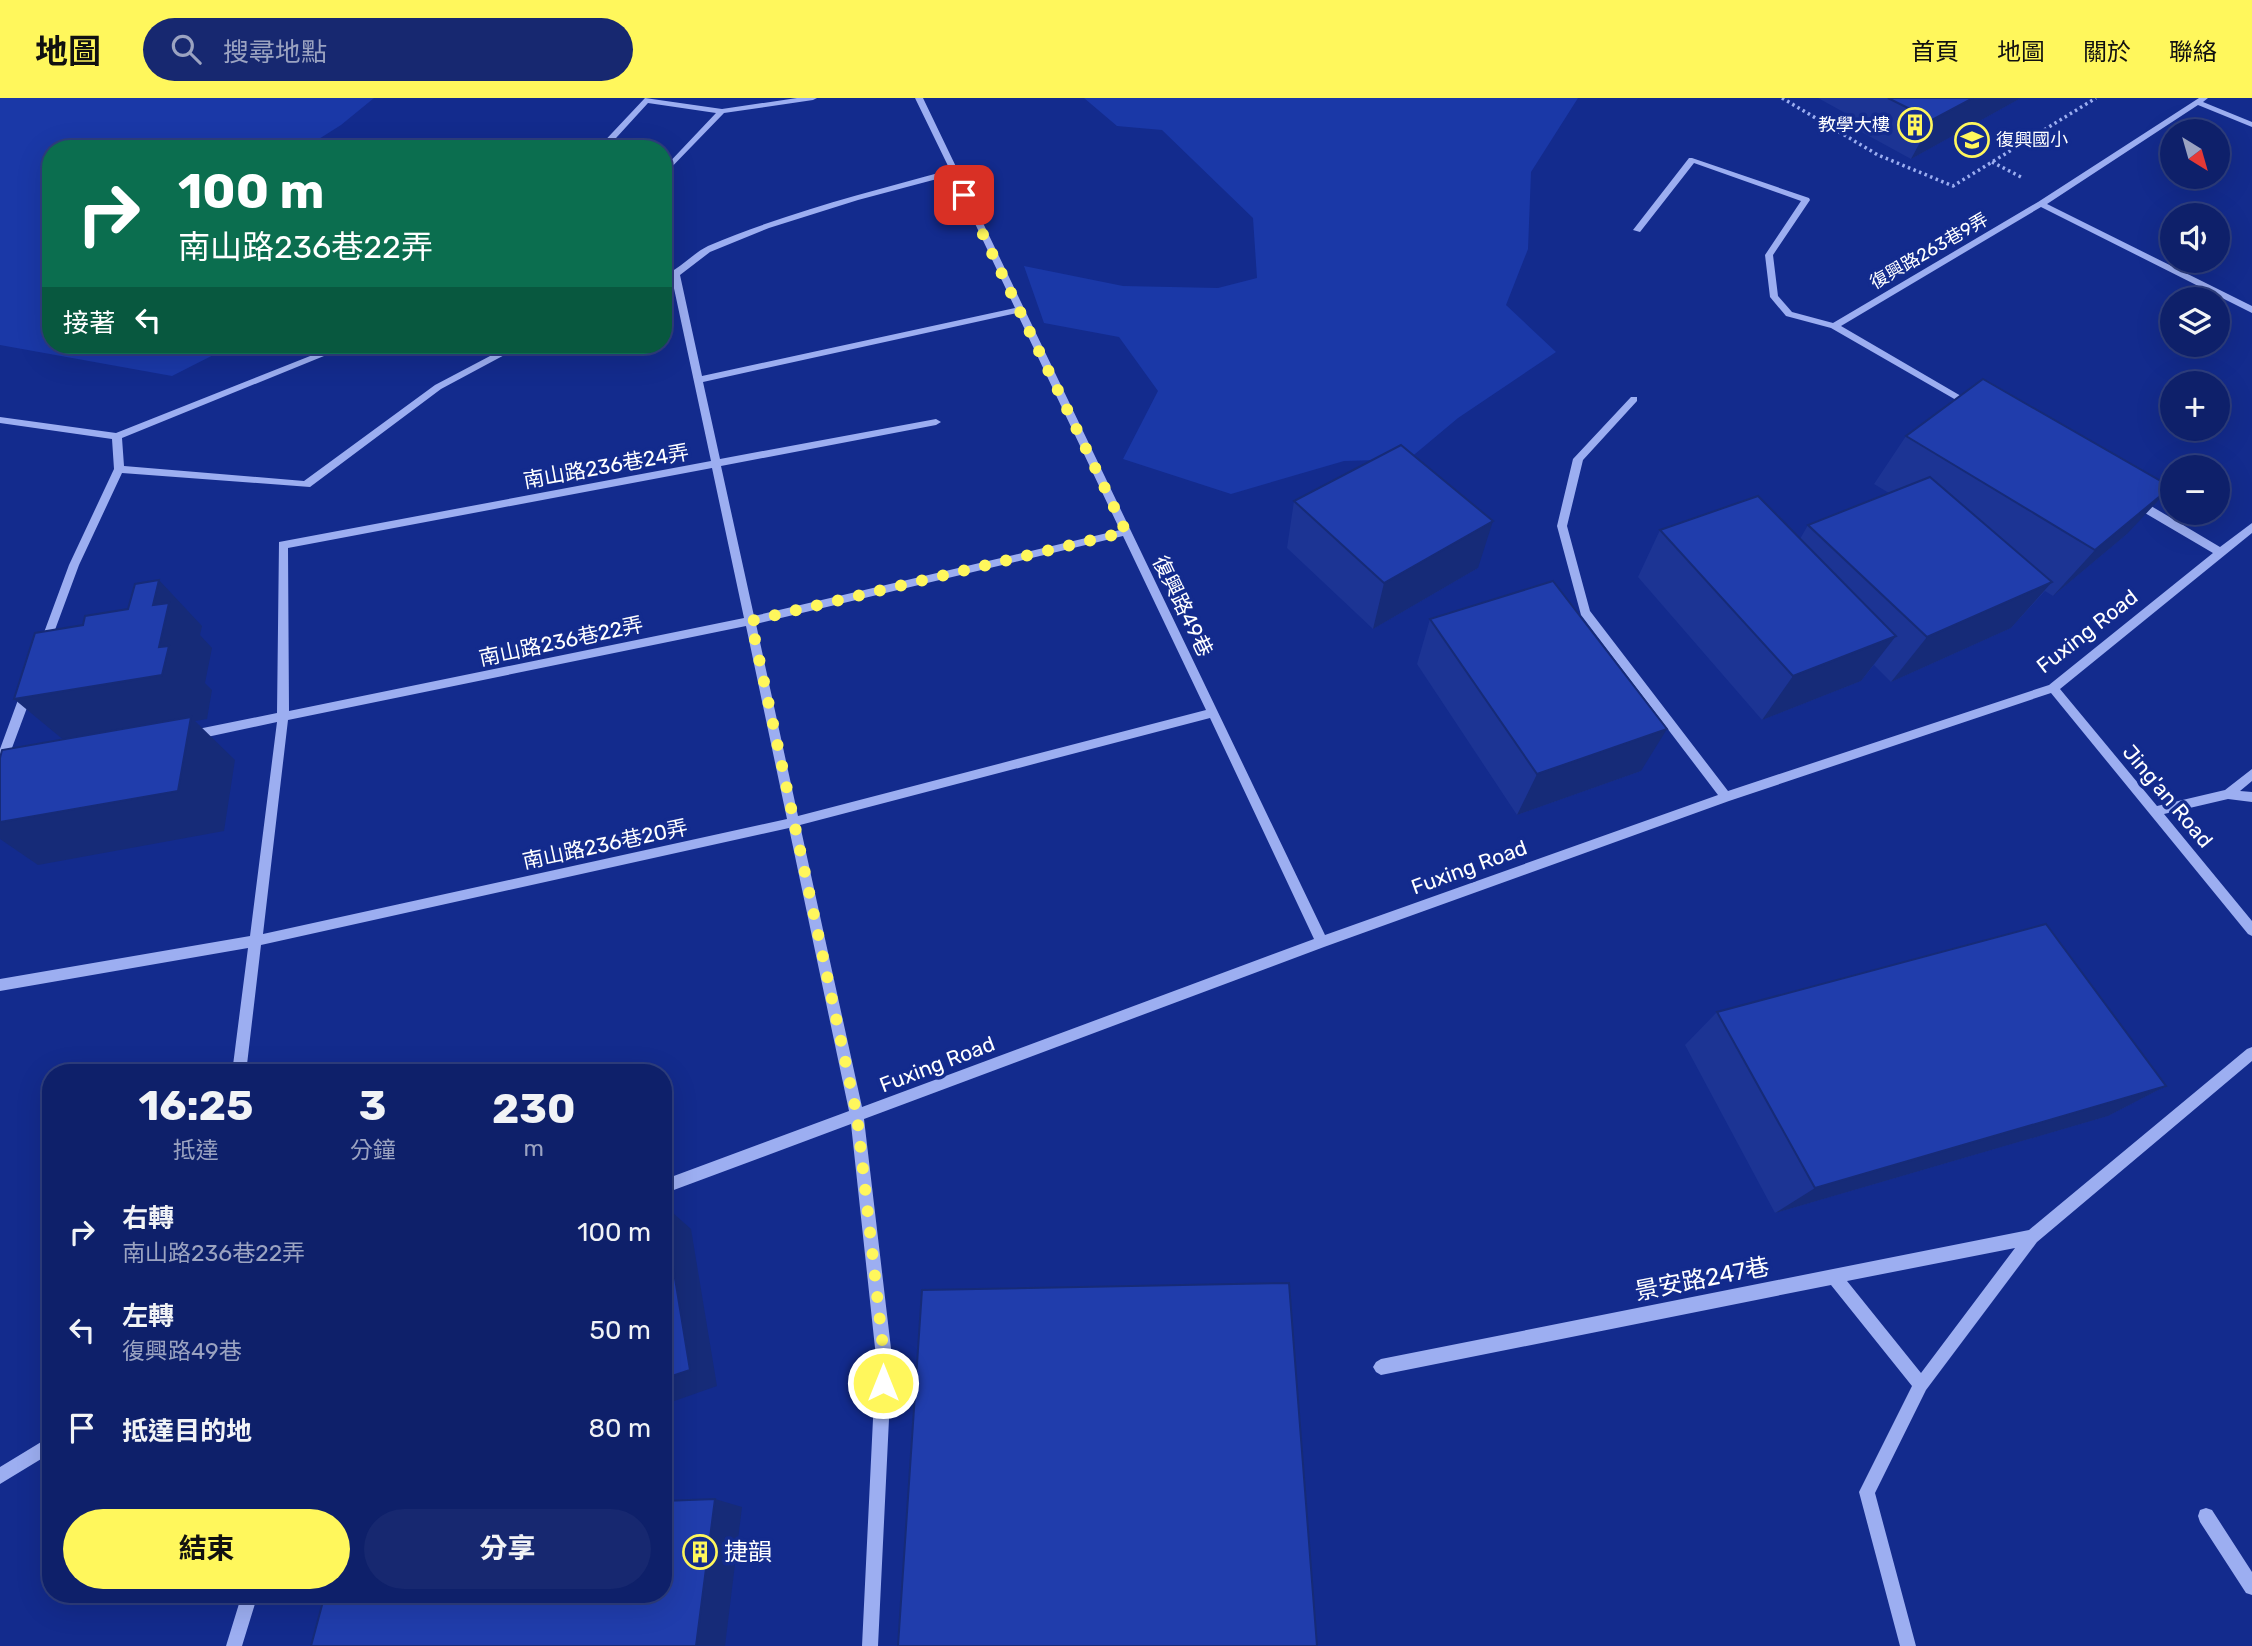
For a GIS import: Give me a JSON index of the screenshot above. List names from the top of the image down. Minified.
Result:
{"streets":{"street":["復興路263巷9弄","南山路236巷24弄","復興路49巷","Fuxing Road","南山路236巷22弄","Jing'an Road","南山路236巷20弄","景安路247巷"]},"crossings":[["南山路236巷24弄","南山路236巷22弄"],["復興路49巷","Fuxing Road"],["復興路49巷","南山路236巷22弄"],["復興路49巷","南山路236巷20弄"],["Fuxing Road","Jing'an Road"]],"places":{"building":["教學大樓","捷韻"],"school or university":["復興國小"]},"north":"bottom right","page":{"header":"地圖","search":"搜尋地點","nav":["首頁","地圖","關於","聯絡"],"map_buttons":["+","−"],"turn":["100 m","南山路236巷22弄"],"then":"接著","eta":["16:25","抵達","3","分鐘","230","m"],"list":[{"name":"右轉","note":"南山路236巷22弄","value":"100 m"},{"name":"左轉","note":"復興路49巷","value":"50 m"},{"name":"抵達目的地","value":"80 m"}],"buttons":["結束","分享"]}}
